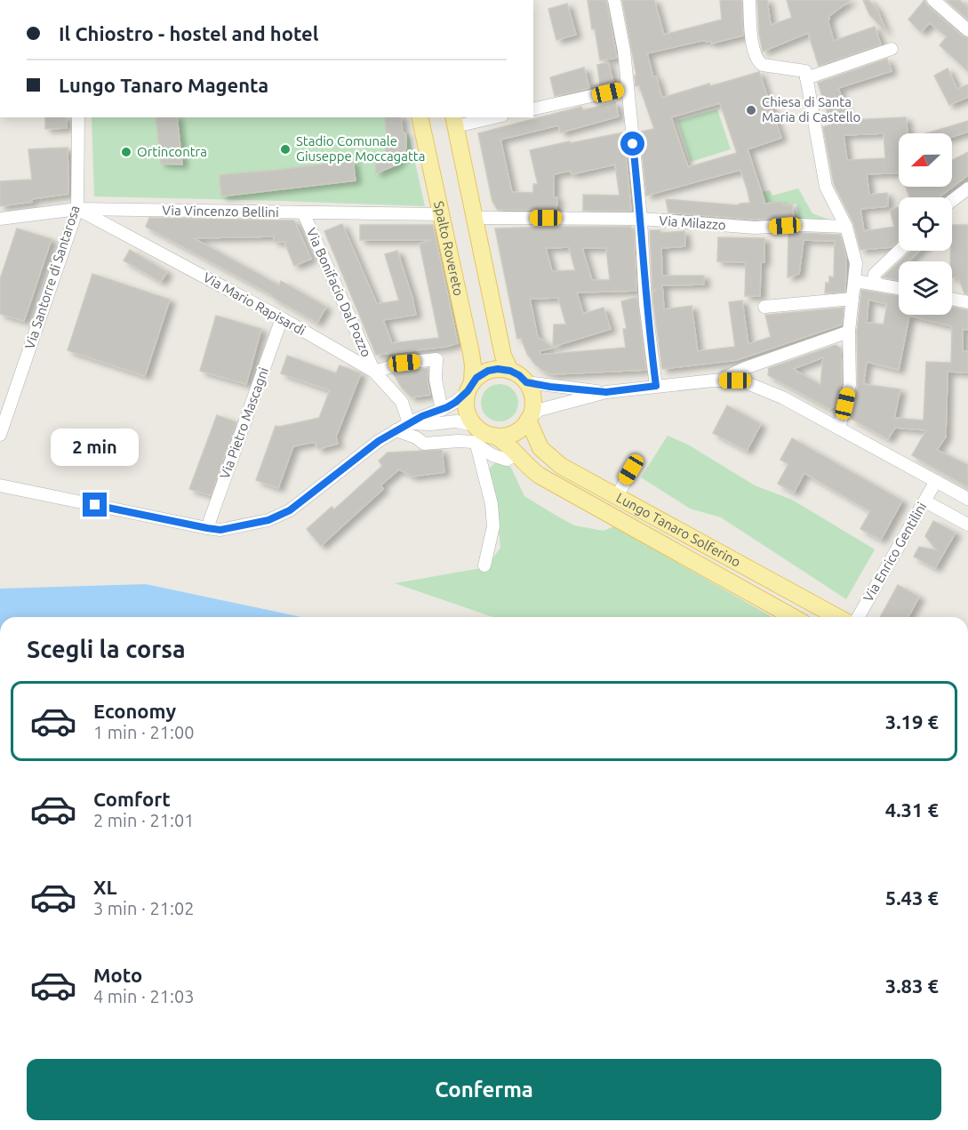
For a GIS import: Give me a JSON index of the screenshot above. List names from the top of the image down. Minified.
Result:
{"streets":{"main road":["Spalto Rovereto","Lungo Tanaro Solferino"],"street":["Via Vincenzo Bellini","Via Milazzo","Via Santorre di Santarosa","Via Bonifacio Dal Pozzo","Via Mario Rapisardi","Via Pietro Mascagni","Via Enrico Gentilini"]},"crossings":[["Via Vincenzo Bellini","Spalto Rovereto"],["Via Vincenzo Bellini","Via Santorre di Santarosa"],["Via Vincenzo Bellini","Via Bonifacio Dal Pozzo"],["Via Vincenzo Bellini","Via Mario Rapisardi"],["Spalto Rovereto","Lungo Tanaro Solferino"],["Via Santorre di Santarosa","Via Mario Rapisardi"],["Via Bonifacio Dal Pozzo","Via Mario Rapisardi"],["Via Mario Rapisardi","Via Pietro Mascagni"]],"places":["Chiesa di Santa Maria di Castello","Stadio Comunale Giuseppe Moccagatta","Ortincontra"],"north":"left","page":{"banner":["Il Chiostro - hostel and hotel","Lungo Tanaro Magenta"],"bubble":"2 min","heading":"Scegli la corsa","list":[{"name":"Economy","note":"1 min · 21:00","value":"3.19 €"},{"name":"Comfort","note":"2 min · 21:01","value":"4.31 €"},{"name":"XL","note":"3 min · 21:02","value":"5.43 €"},{"name":"Moto","note":"4 min · 21:03","value":"3.83 €"}],"buttons":"Conferma"}}
